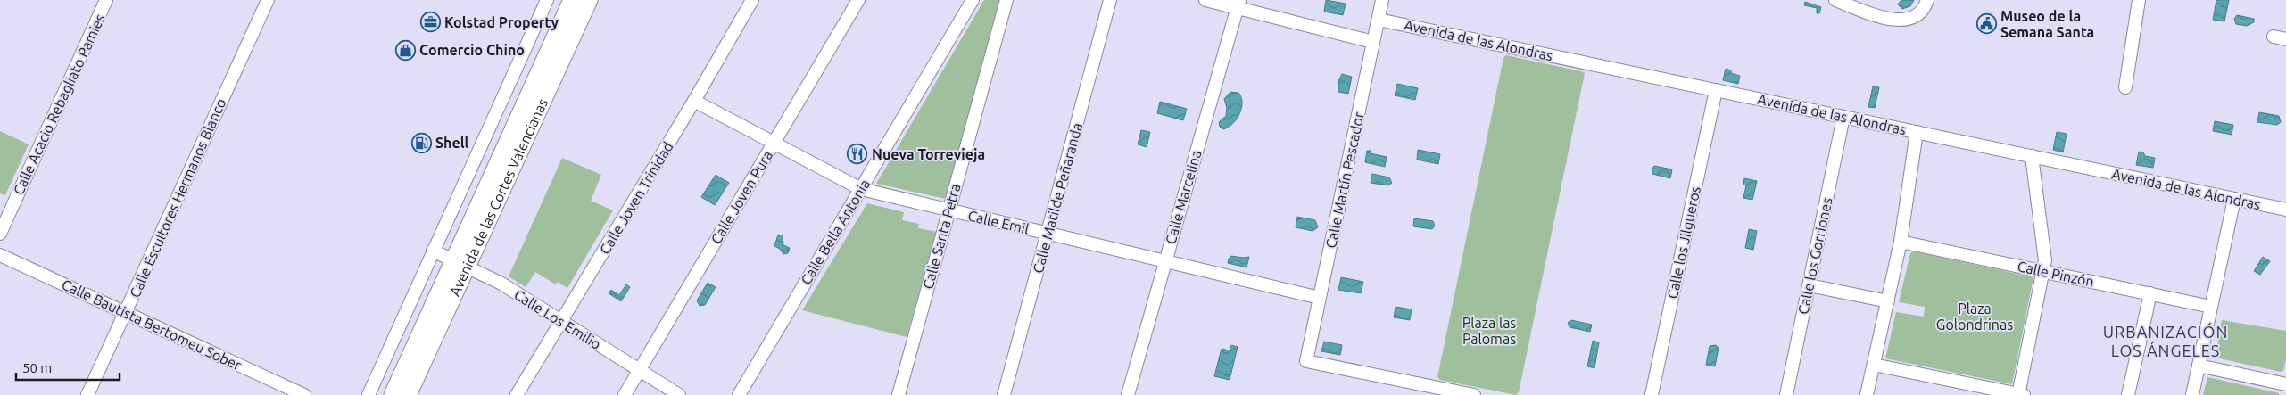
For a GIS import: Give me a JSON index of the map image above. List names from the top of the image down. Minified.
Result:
{"streets":{"main road":["Avenida de las Cortes Valencianas"],"street":["Avenida de las Alondras","Calle Acacio Rebagliato Pamies","Calle Martín Pescador","Calle Joven Pura","Calle Marcelina","Calle Escultores Hermanos Blanco","Calle Joven Trinidad","Calle Matilde Peñaranda","Calle Emil","Calle Bella Antonia","Calle Santa Petra","Calle los Jilgueros","Calle los Gorriones","Calle Pinzón","Calle Los Emilio","Calle Bautista Bertomeu Sober"]},"crossings":[["Avenida de las Alondras","Calle Martín Pescador"],["Avenida de las Alondras","Calle los Jilgueros"],["Avenida de las Alondras","Calle los Gorriones"],["Calle Martín Pescador","Calle Emil"],["Avenida de las Cortes Valencianas","Calle Los Emilio"],["Calle Joven Pura","Calle Emil"],["Calle Joven Pura","Calle Los Emilio"],["Calle Marcelina","Calle Emil"],["Calle Escultores Hermanos Blanco","Calle Bautista Bertomeu Sober"],["Calle Joven Trinidad","Calle Emil"],["Calle Joven Trinidad","Calle Los Emilio"],["Calle Matilde Peñaranda","Calle Emil"],["Calle Emil","Calle Bella Antonia"],["Calle Emil","Calle Santa Petra"]],"districts":["URBANIZACIÓN LOS ÁNGELES"],"parks":["Plaza Golondrinas","Plaza las Palomas"],"places":{"office":["Kolstad Property"],"public building":["Museo de la Semana Santa"],"shop":["Comercio Chino"],"fuel station":["Shell"],"restaurant":["Nueva Torrevieja"]},"scale_bar":"50 m"}
